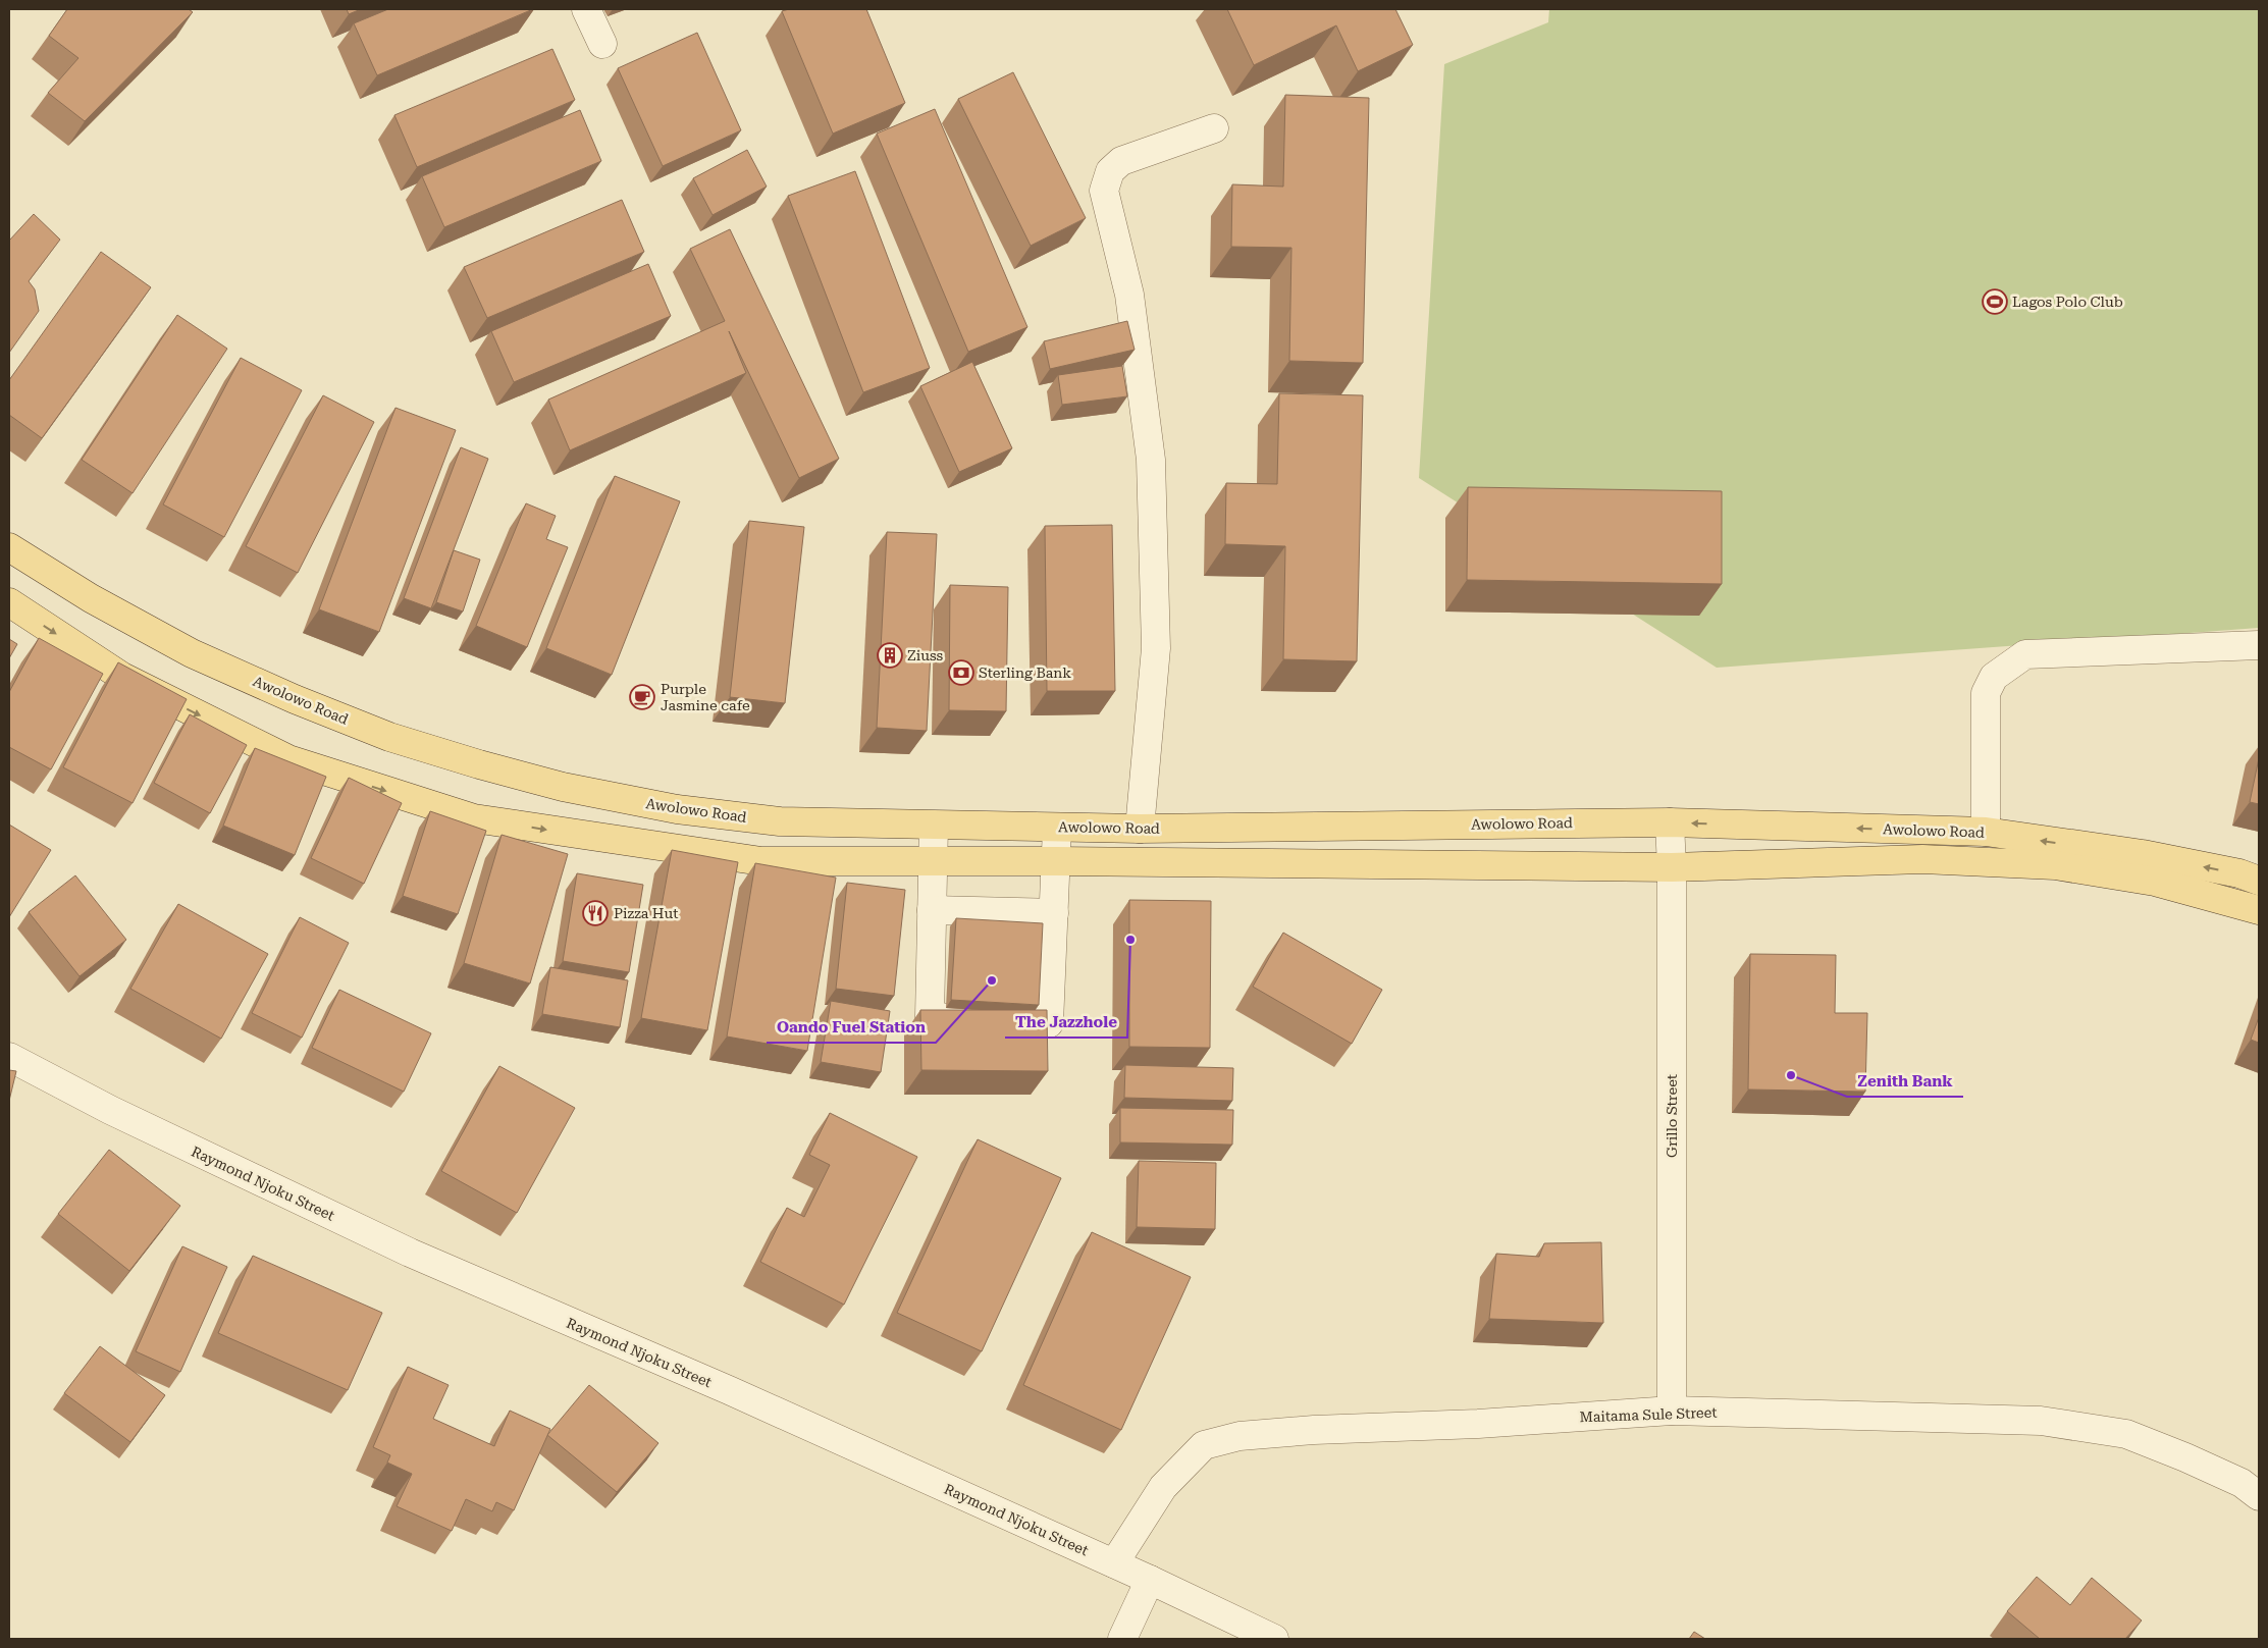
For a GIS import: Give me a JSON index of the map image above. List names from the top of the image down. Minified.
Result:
{"streets":{"main road":["Awolowo Road"],"street":["Grillo Street","Raymond Njoku Street","Maitama Sule Street"]},"crossings":[["Awolowo Road","Grillo Street"],["Grillo Street","Maitama Sule Street"],["Raymond Njoku Street","Maitama Sule Street"]],"places":{"sports":["Lagos Polo Club"],"building":["Ziuss"],"bank":["Sterling Bank"],"cafe":["Purple Jasmine cafe"],"restaurant":["Pizza Hut"],"other":["The Jazzhole","Oando Fuel Station","Zenith Bank"]}}
